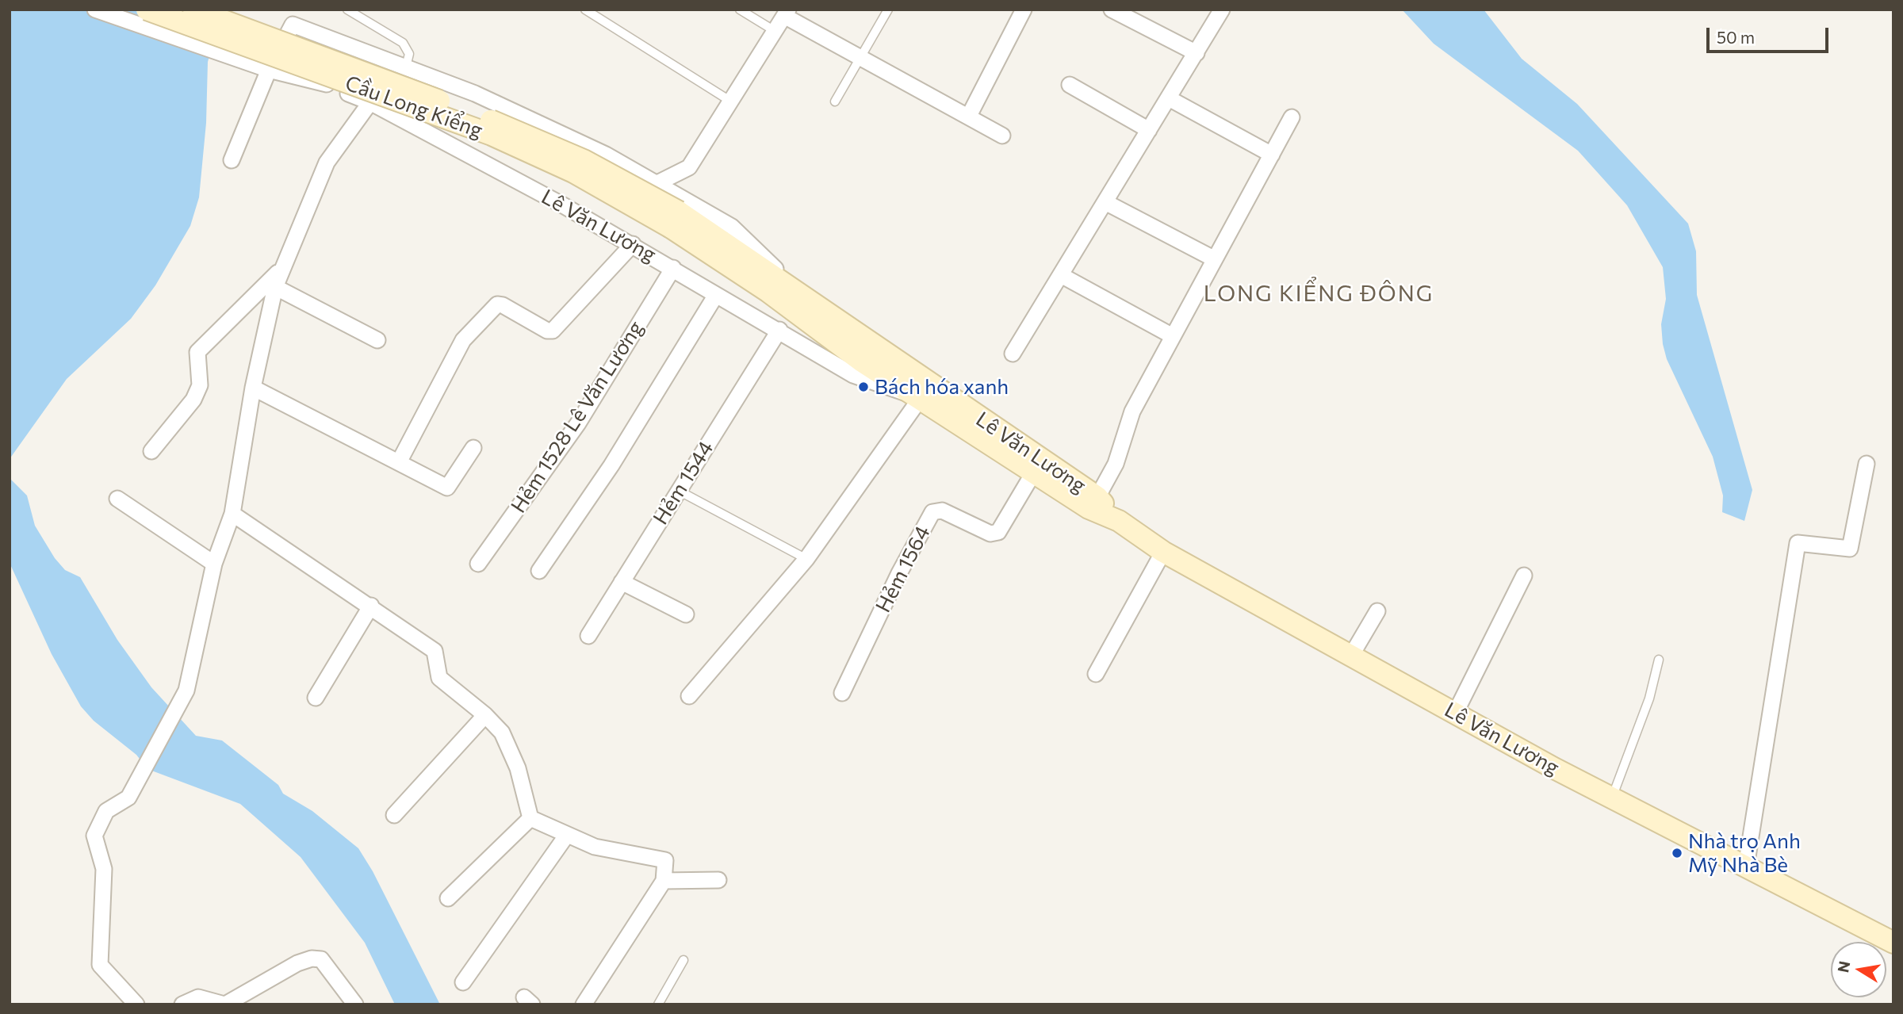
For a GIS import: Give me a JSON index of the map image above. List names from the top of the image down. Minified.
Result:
{"streets":{"main road":["Cầu Long Kiểng","Lê Văn Lương"],"street":["Hẻm 1528 Lê Văn Lương","Hẻm 1544","Hẻm 1564"]},"crossings":[["Cầu Long Kiểng","Lê Văn Lương"],["Lê Văn Lương","Hẻm 1528 Lê Văn Lương"],["Lê Văn Lương","Hẻm 1544"],["Lê Văn Lương","Hẻm 1564"]],"districts":["LONG KIỂNG ĐÔNG"],"places":["Bách hóa xanh","Nhà trọ Anh Mỹ Nhà Bè"],"scale_bar":"50 m","north":"left"}
